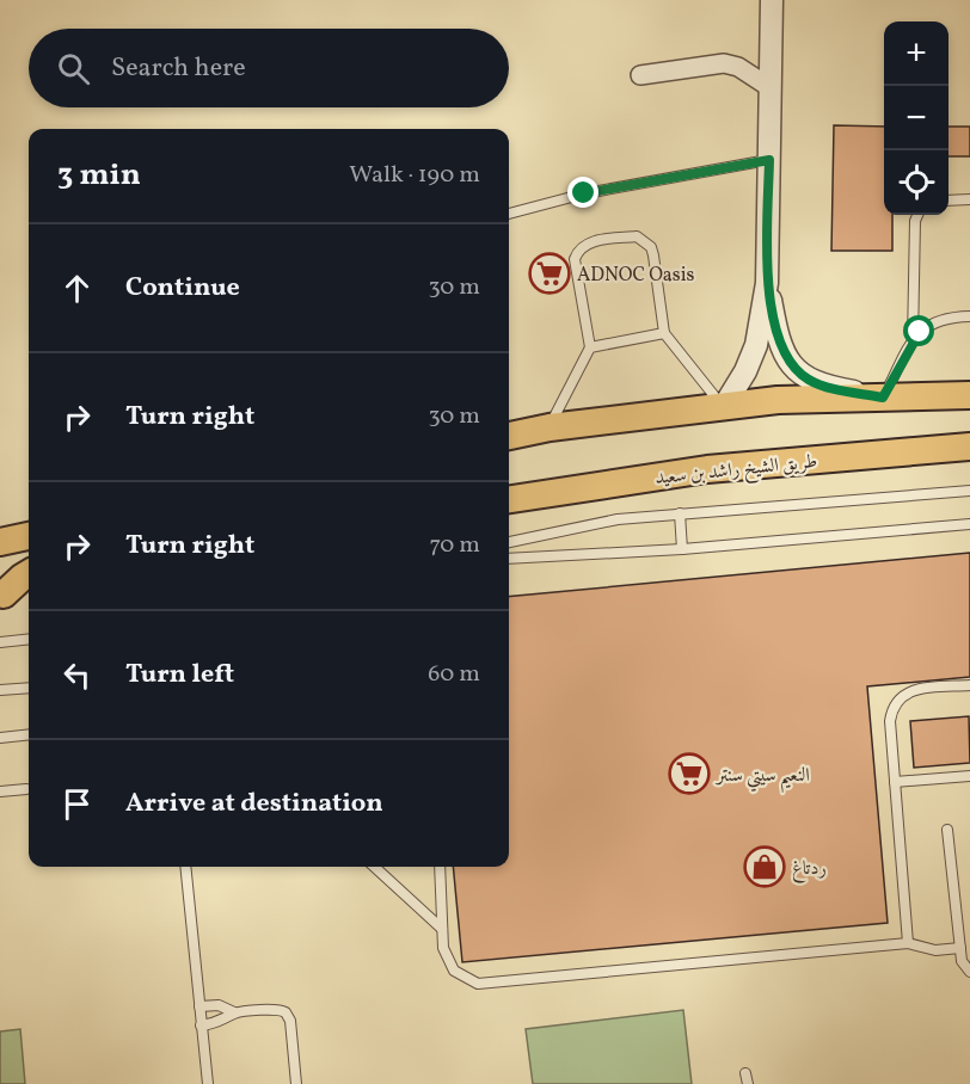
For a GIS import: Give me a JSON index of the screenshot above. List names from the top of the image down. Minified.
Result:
{"streets":{"main road":["طريق الشيخ راشد بن سعيد"]},"places":{"supermarket":["ADNOC Oasis","النعيم سيتي سنتر"],"shop":["ردتاغ"]},"page":{"map_buttons":["+","−"],"search":"Search here","heading":["3 min","Walk · 190 m"],"list":[["Continue","30 m"],["Turn right","30 m"],["Turn right","70 m"],["Turn left","60 m"],"Arrive at destination"]}}
